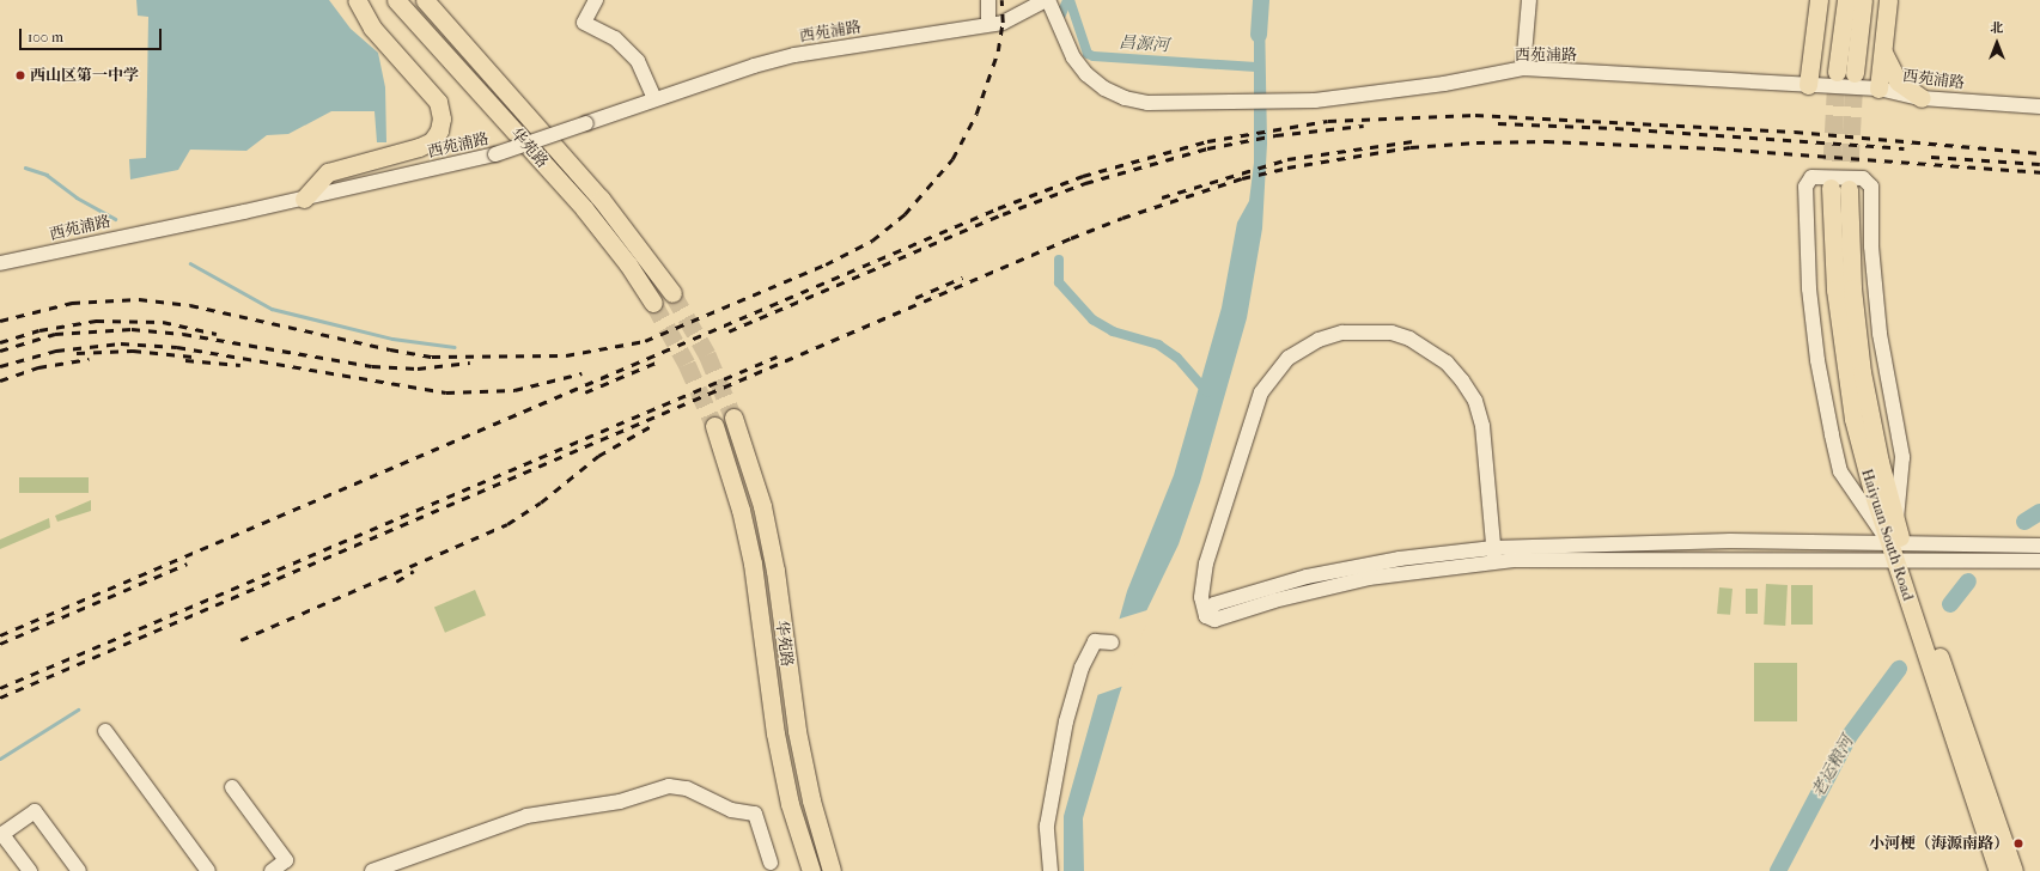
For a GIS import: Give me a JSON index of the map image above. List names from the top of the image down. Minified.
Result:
{"streets":{"main road":["华苑路","Haiyuan South Road"],"street":["西苑浦路"]},"water":["昌源河","老运粮河"],"places":["西山区第一中学","小河梗（海源南路）"],"scale_bar":"100 m","north":"top"}
